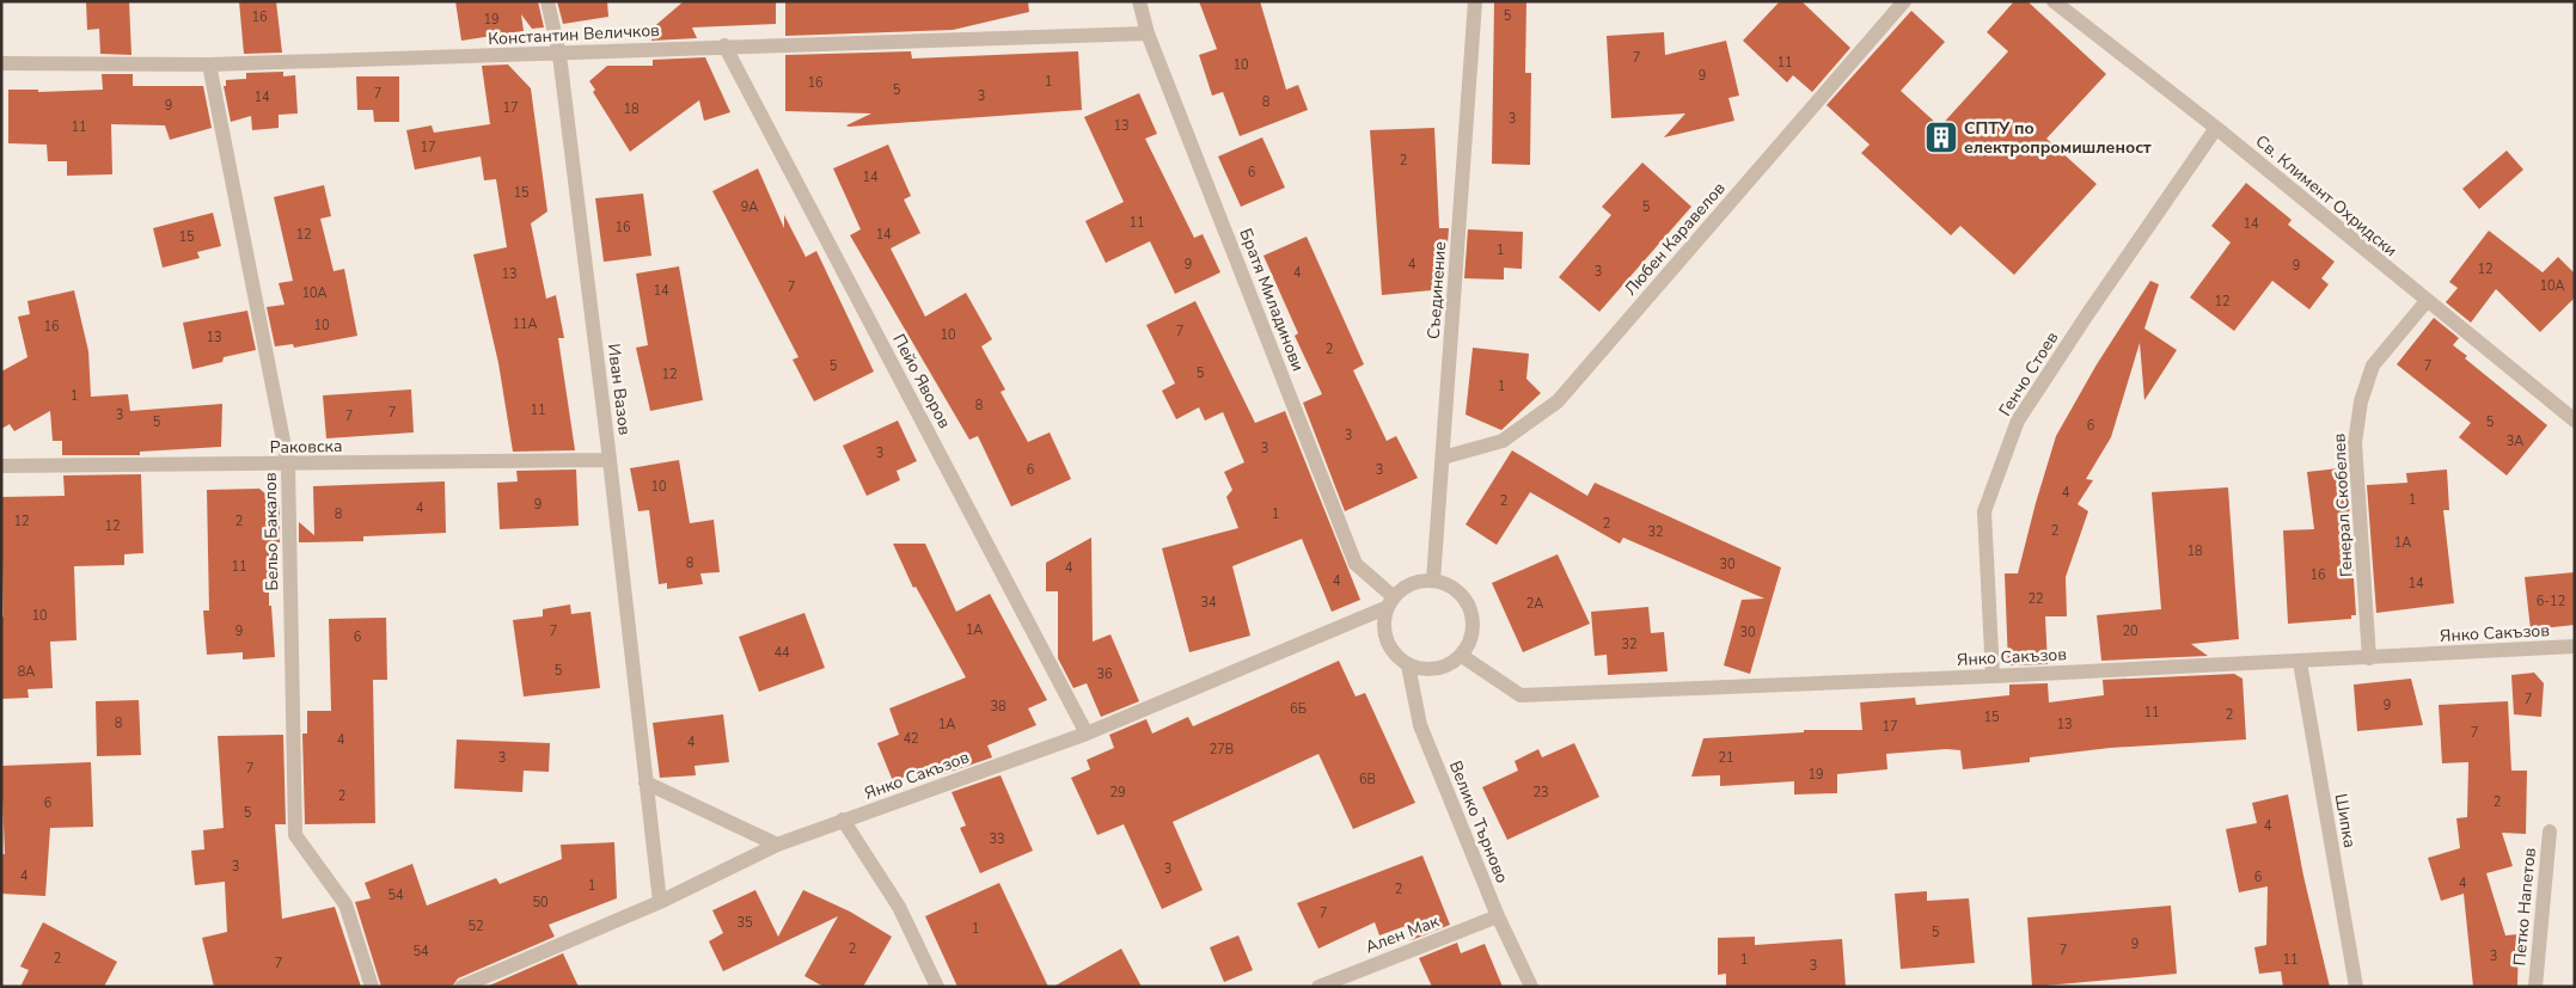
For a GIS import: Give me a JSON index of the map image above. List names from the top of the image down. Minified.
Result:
{"streets":{"street":["Константин Величков","Св. Климент Охридски","Любен Каравелов","Съединение","Братя Миладинови","Генчо Стоев","Пейо Яворов","Иван Вазов","Раковска","Генерал Скобелев","Бельо Бакалов","Янко Сакъзов","Шипка","Велико Търново","Петко Напетов","Ален Мак"]},"crossings":[["Константин Величков","Братя Миладинови"],["Константин Величков","Пейо Яворов"],["Константин Величков","Иван Вазов"],["Константин Величков","Бельо Бакалов"],["Св. Климент Охридски","Генчо Стоев"],["Св. Климент Охридски","Генерал Скобелев"],["Любен Каравелов","Съединение"],["Съединение","Братя Миладинови"],["Съединение","Янко Сакъзов"],["Съединение","Велико Търново"],["Братя Миладинови","Янко Сакъзов"],["Братя Миладинови","Велико Търново"],["Генчо Стоев","Янко Сакъзов"],["Пейо Яворов","Янко Сакъзов"],["Иван Вазов","Раковска"],["Иван Вазов","Янко Сакъзов"],["Раковска","Бельо Бакалов"],["Генерал Скобелев","Янко Сакъзов"],["Янко Сакъзов","Шипка"],["Янко Сакъзов","Велико Търново"],["Велико Търново","Ален Мак"]],"places":{"building":["СПТУ по електропромишленост"]},"house_numbers":["5","16","19","7","11","10","9","1","16","5","7","3","14","8","9","17","18","3","13","11","17","2","6","14","15","9А","5","11","14","16","12","14","15","1","9","4","9","12","3","4","13","10А","7","14","10А","12","11А","10","16","7","10","13","2","5","7","5","12","1","1","8","11","7","3","7","5","5","6","3","3А","3","3","6","3","10","4","1","2","9","4","8","1","12","2","2","12","2","32","1А","18","8","30","11","4","16","4","14","22","6-12","34","2А","10","1А","9","7","20","30","6","32","44","5","8А","36","7","9","38","6Б","11","2","15","8","1А","13","17","7","42","4","4","27В","3","21","7","19","6В","29","23","2","2","6","5","4","33","3","3","4","6","4","1","2","54","50","7","35","52","1","5","9","2","7","54","3","2","1","11","7","3"]}
